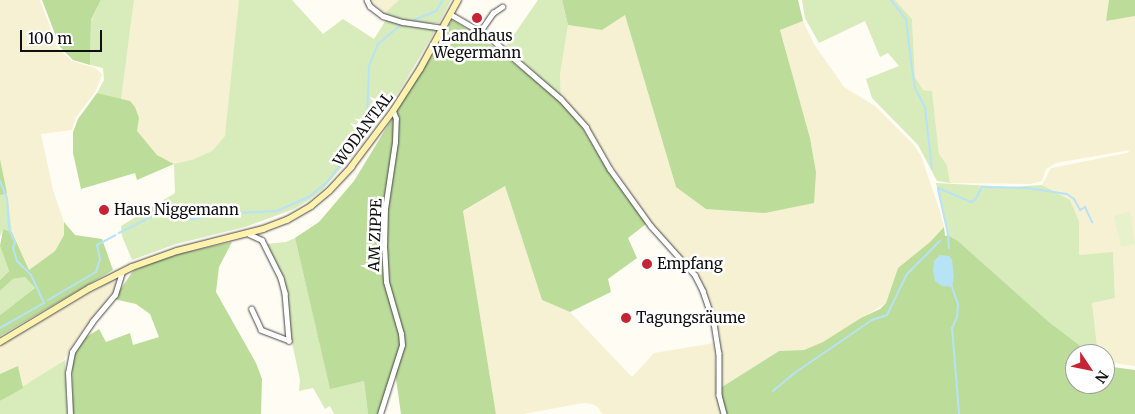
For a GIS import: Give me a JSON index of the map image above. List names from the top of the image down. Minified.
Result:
{"streets":{"main road":["WODANTAL"],"street":["AM ZIPPE"]},"crossings":[["WODANTAL","AM ZIPPE"]],"places":["Landhaus Wegermann","Haus Niggemann","Empfang","Tagungsräume"],"scale_bar":"100 m","north":"bottom right"}
